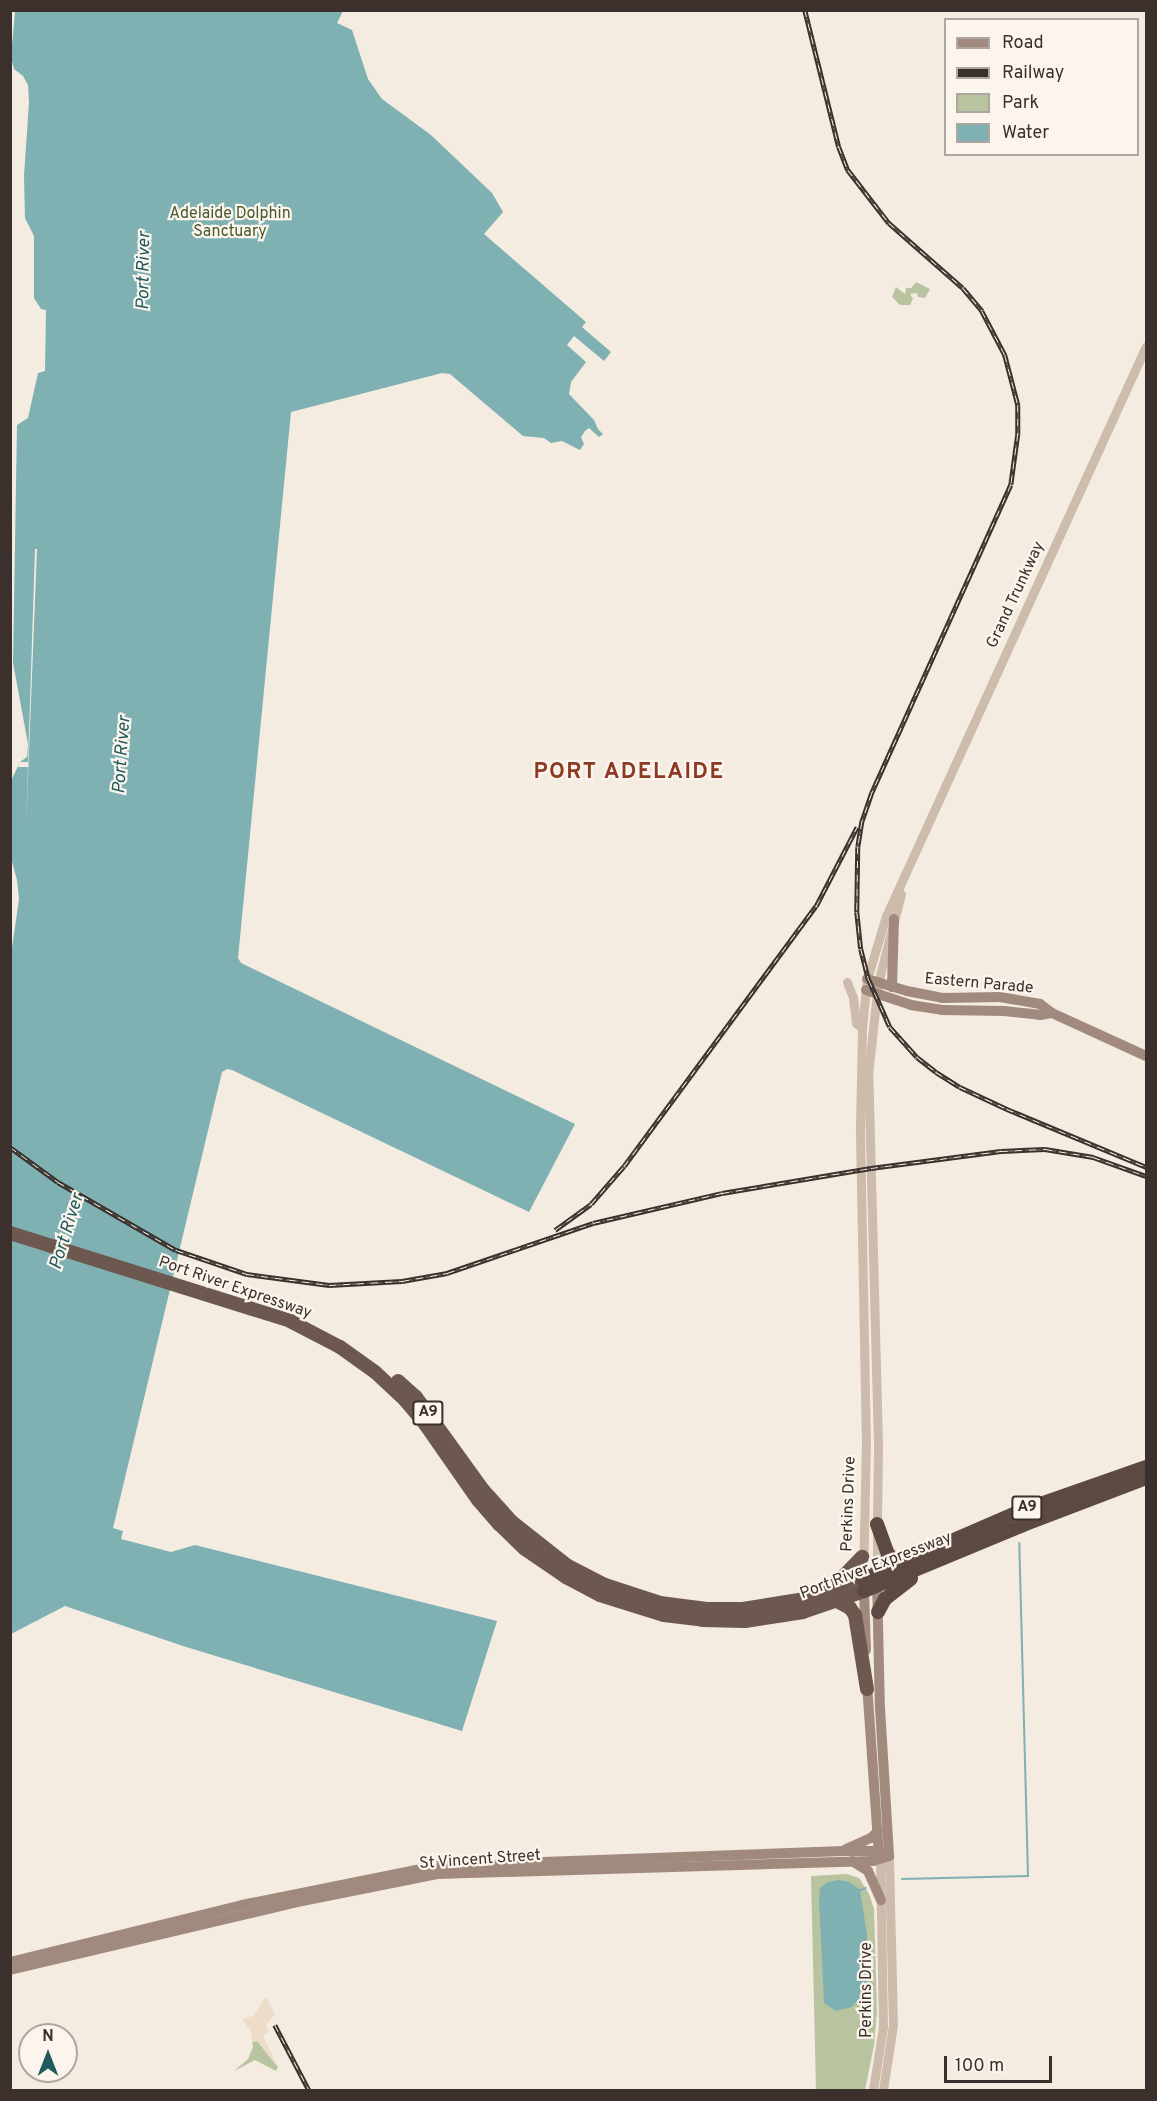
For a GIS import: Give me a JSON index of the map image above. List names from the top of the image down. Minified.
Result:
{"streets":{"highway":["Port River Expressway","A9"],"main road":["Eastern Parade","Perkins Drive","St Vincent Street"],"street":["Grand Trunkway"]},"crossings":[["Grand Trunkway","Eastern Parade"],["Grand Trunkway","Perkins Drive"],["Eastern Parade","Perkins Drive"],["Port River Expressway","Perkins Drive"],["Perkins Drive","St Vincent Street"]],"districts":["PORT ADELAIDE"],"water":["Port River"],"parks":["Adelaide Dolphin Sanctuary"],"legend":["Road","Railway","Park","Water"],"scale_bar":"100 m","north":"top"}
